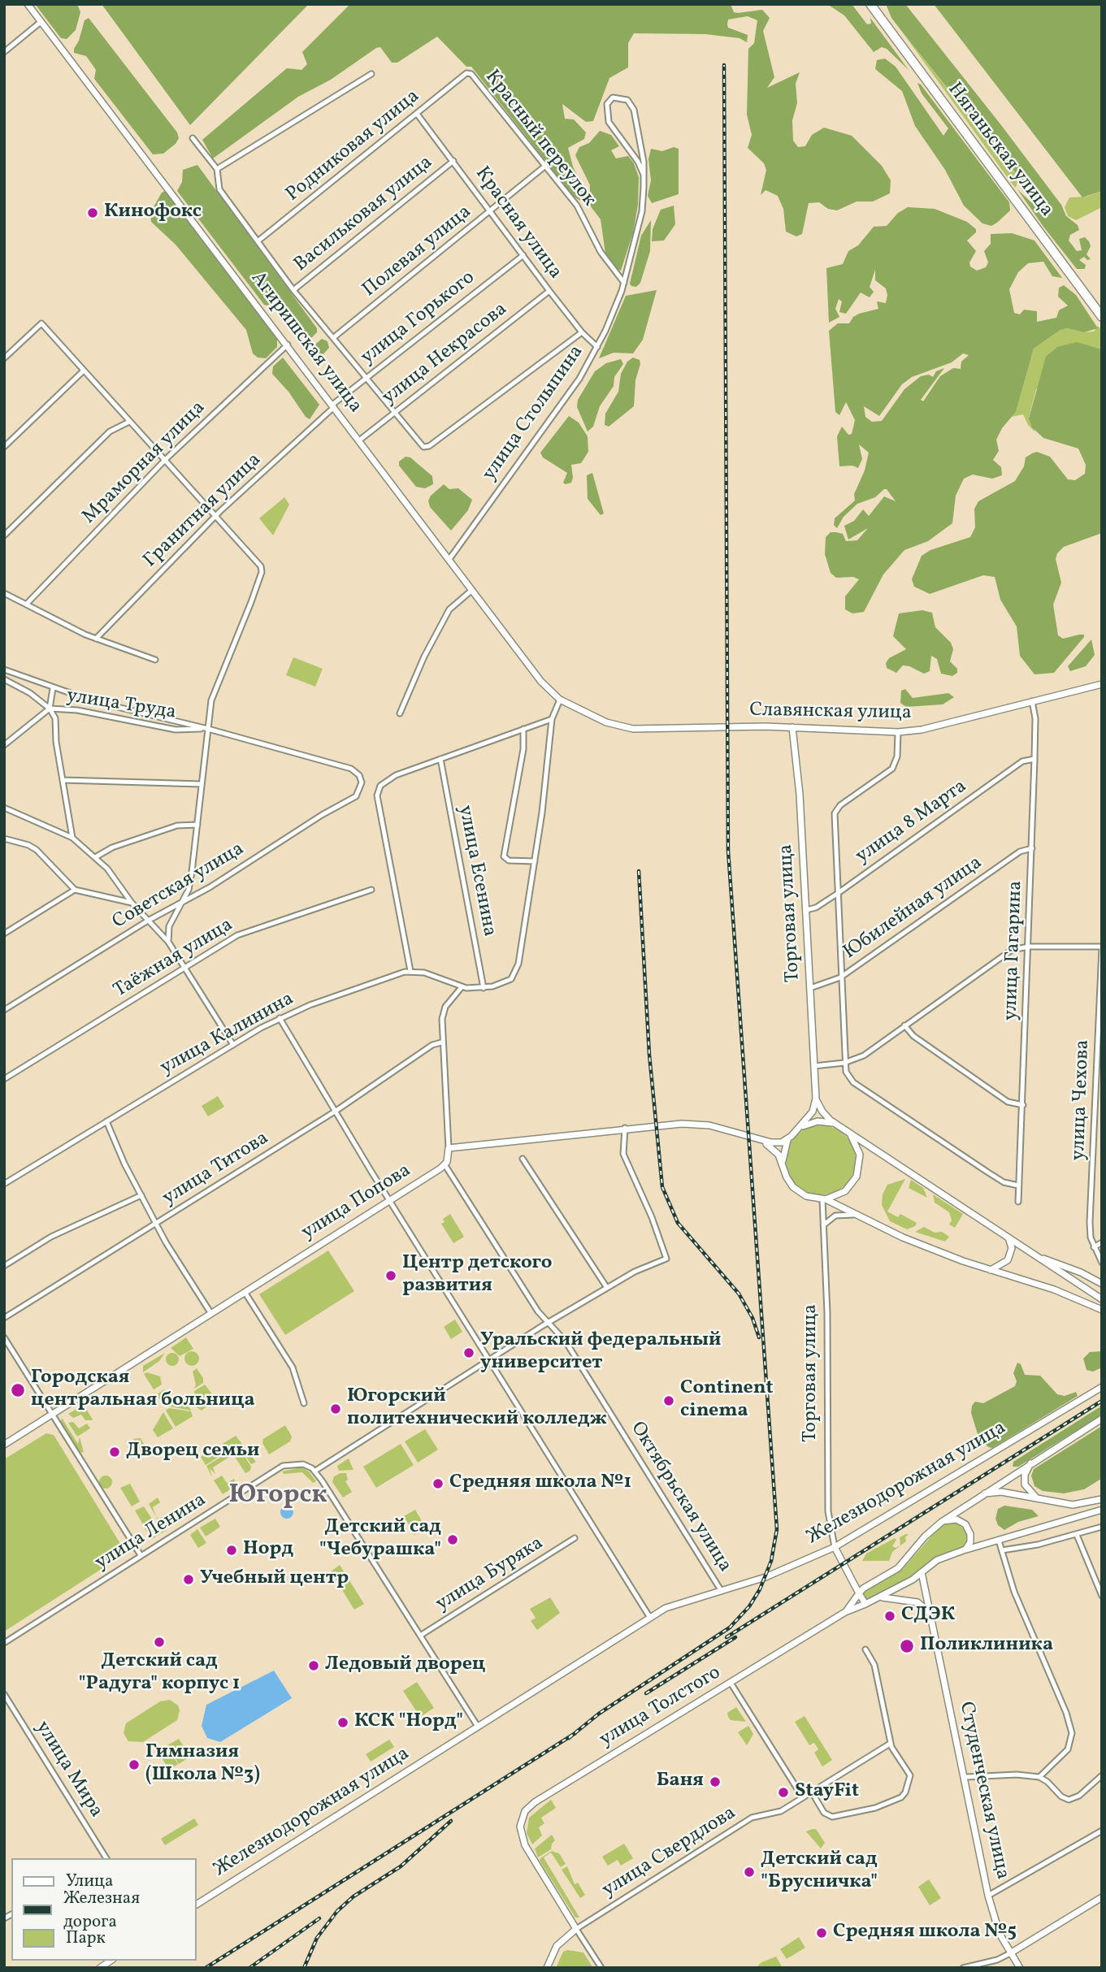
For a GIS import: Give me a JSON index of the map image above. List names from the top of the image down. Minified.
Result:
{"streets":{"highway":["Няганьская улица"],"street":["Красный переулок","Родниковая улица","Васильковая улица","Красная улица","Полевая улица","улица Горького","Агиришская улица","улица Некрасова","улица Столыпина","Мраморная улица","Гранитная улица","улица Труда","Славянская улица","улица 8 Марта","улица Есенина","Советская улица","Юбилейная улица","Торговая улица","улица Гагарина","Таёжная улица","улица Калинина","улица Чехова","улица Титова","улица Попова","Железнодорожная улица","Октябрьская улица","улица Ленина","улица Буряка","улица Толстого","улица Мира","Студенческая улица","улица Свердлова"]},"crossings":[["Красный переулок","Родниковая улица"],["Красный переулок","Полевая улица"],["Красный переулок","улица Столыпина"],["Родниковая улица","Красная улица"],["Васильковая улица","Красная улица"],["Красная улица","Полевая улица"],["Красная улица","улица Горького"],["Красная улица","улица Некрасова"],["Красная улица","улица Столыпина"],["улица Горького","Агиришская улица"],["улица Горького","Гранитная улица"],["Агиришская улица","улица Некрасова"],["Агиришская улица","улица Столыпина"],["Агиришская улица","Мраморная улица"],["Агиришская улица","Гранитная улица"],["Агиришская улица","Славянская улица"],["улица Некрасова","улица Столыпина"],["улица Труда","Советская улица"],["Славянская улица","Торговая улица"],["Славянская улица","улица Гагарина"],["улица 8 Марта","Торговая улица"],["улица 8 Марта","улица Гагарина"],["Юбилейная улица","Торговая улица"],["Юбилейная улица","улица Гагарина"],["Торговая улица","Железнодорожная улица"],["улица Попова","Октябрьская улица"],["Железнодорожная улица","Октябрьская улица"],["улица Толстого","улица Свердлова"]],"districts":["Югорск"],"places":["Кинофокс","Центр детского развития","Уральский федеральный университет","Городская центральная больница","Continent cinema","Югорский политехнический колледж","Дворец семьи","Средняя школа №1","Детский сад \"Чебурашка\"","Норд","Учебный центр","СДЭК","Детский сад \"Радуга\" корпус 1","Поликлиника","Ледовый дворец","КСК \"Норд\"","Гимназия (Школа №3)","Баня","StayFit","Детский сад \"Брусничка\"","Средняя школа №5"],"legend":["Улица","Железная дорога","Парк"]}
